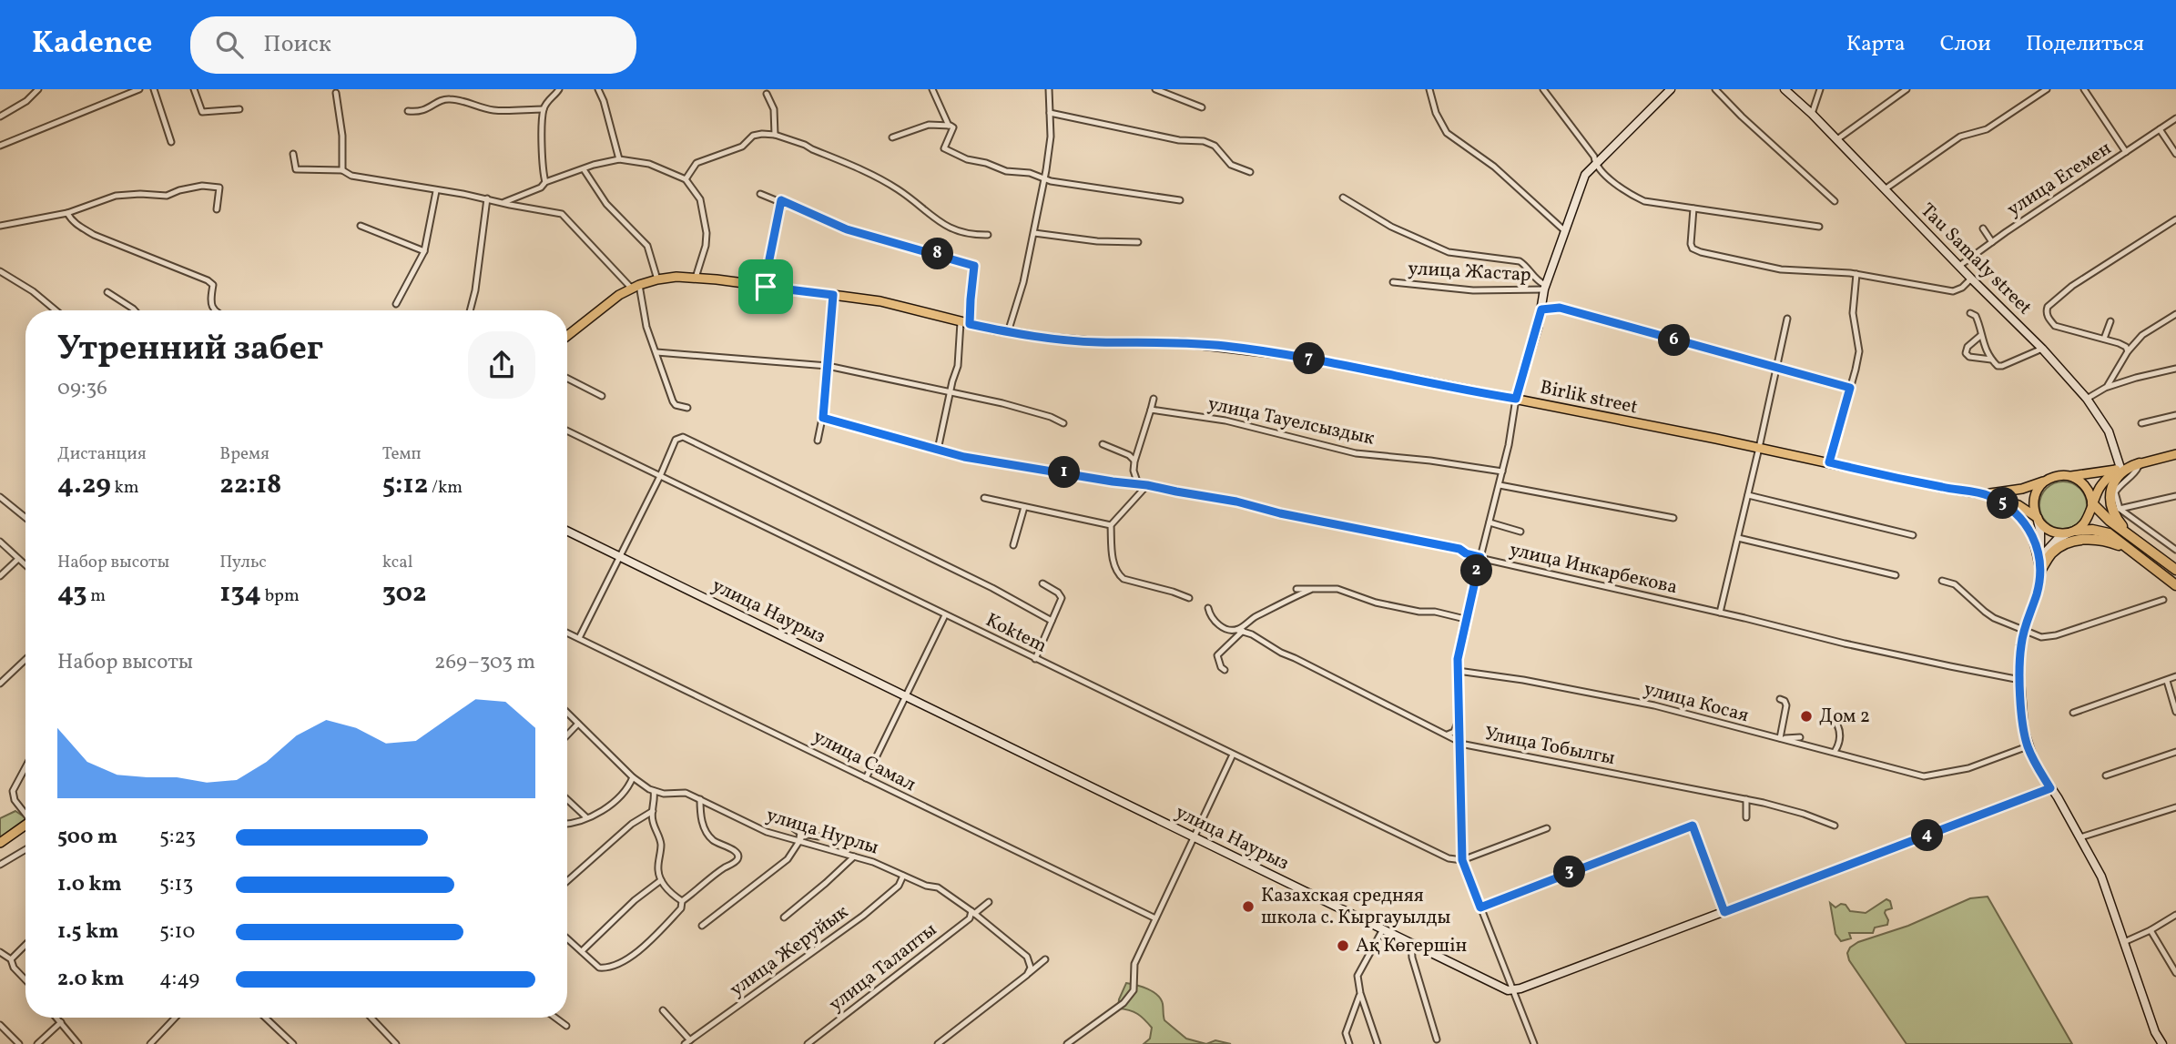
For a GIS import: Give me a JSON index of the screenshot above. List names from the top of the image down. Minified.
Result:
{"streets":{"main road":["Birlik street"],"street":["улица Егемен","Tau Samaly street","улица Жастар","улица Тауелсыздык","улица Инкарбекова","улица Наурыз","Koktem","улица Косая","Улица Тобылгы","улица Самал","улица Нурлы","улица Жеруйык","улица Талапты"]},"crossings":[["улица Егемен","Tau Samaly street"],["улица Нурлы","улица Жеруйык"],["улица Нурлы","улица Талапты"]],"places":["Дом 2","Казахская средняя школа с. Кыргауылды","Ақ Көгершін"],"page":{"header":"Kadence","search":"Поиск","nav":["Карта","Слои","Поделиться"],"pins":["8","6","7","1","5","2","4","3"],"heading":["Утренний забег","09:36"],"stats":[["Дистанция","4.29 km"],["Время","22:18"],["Темп","5:12 /km"],["Набор высоты","43 m"],["Пульс","134 bpm"],["kcal","302"]],"chart":["Набор высоты","269–303 m"],"list":[{"name":"500 m","note":"5:23"},{"name":"1.0 km","note":"5:13"},{"name":"1.5 km","note":"5:10"},{"name":"2.0 km","note":"4:49"}]}}
